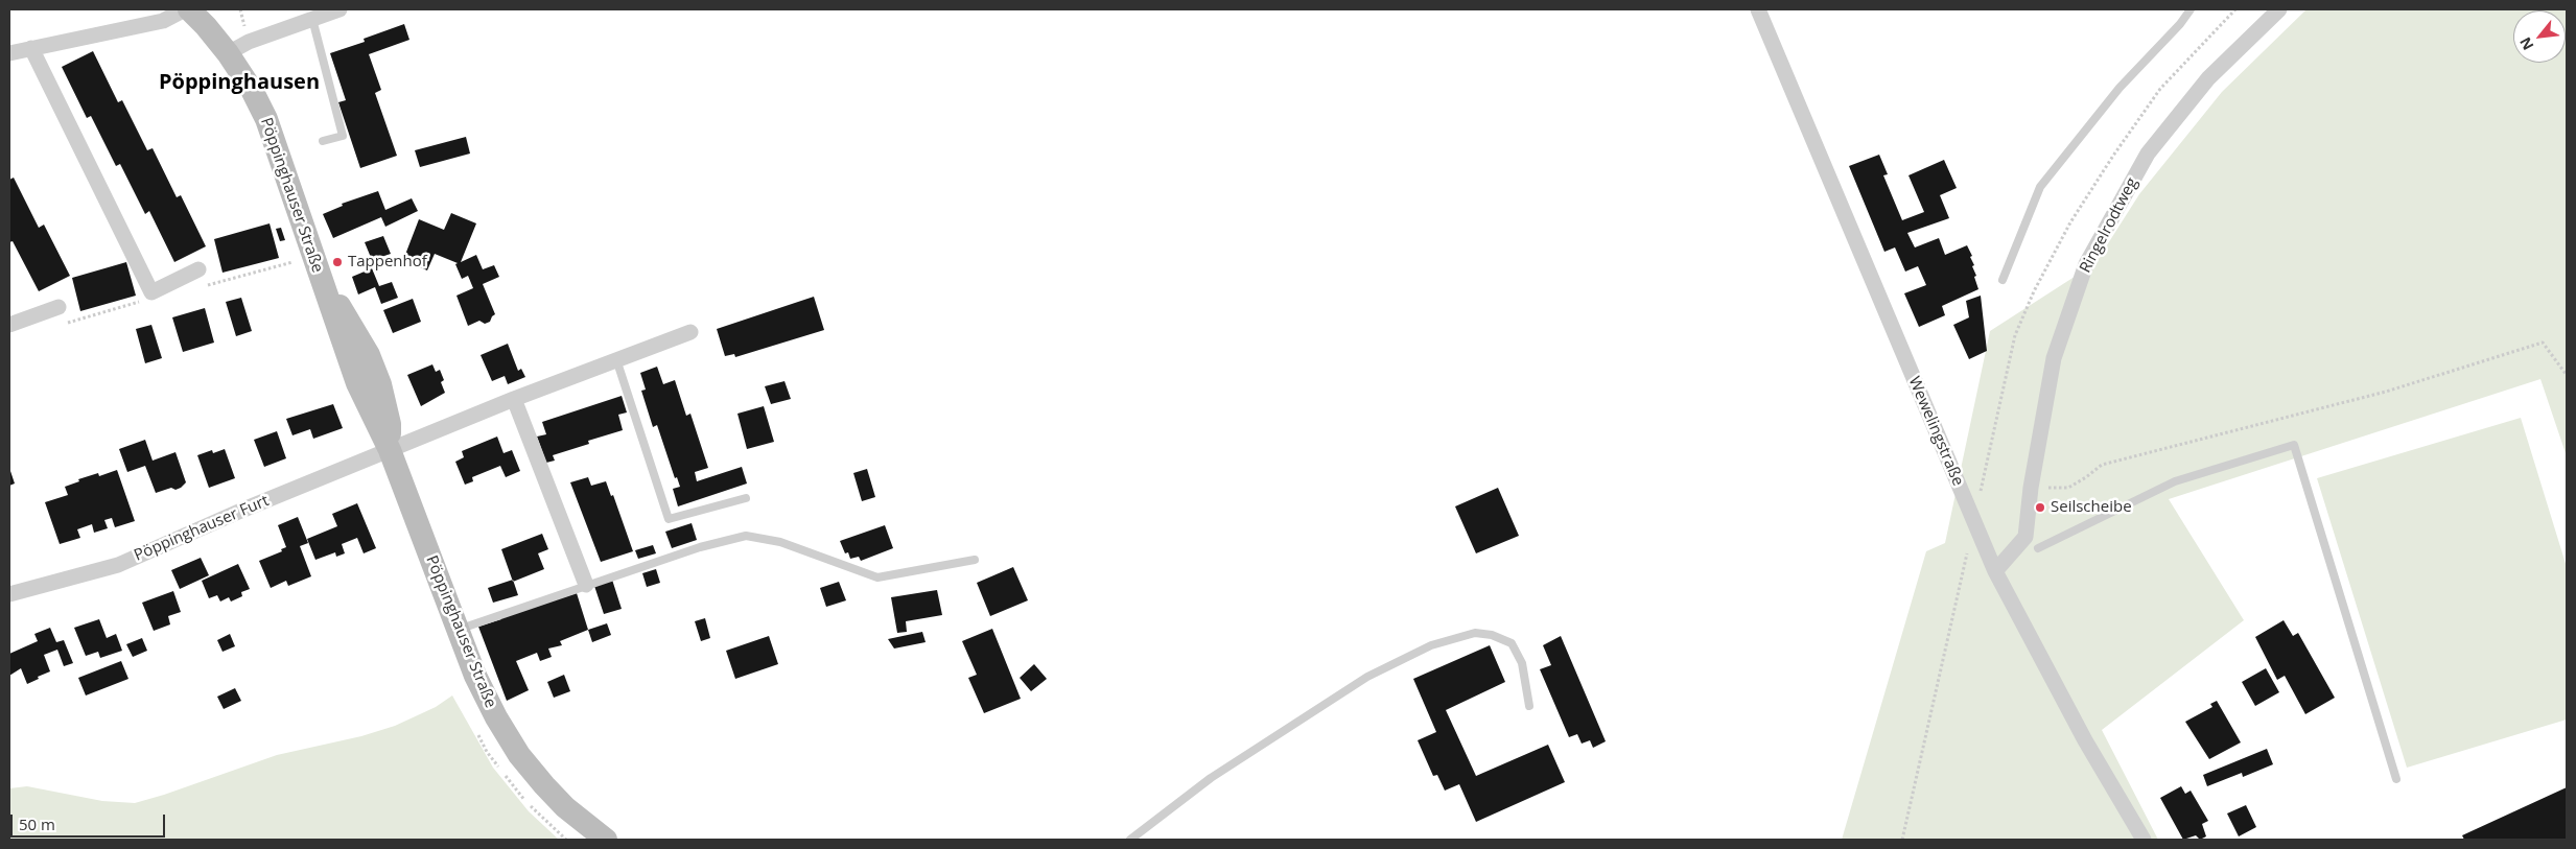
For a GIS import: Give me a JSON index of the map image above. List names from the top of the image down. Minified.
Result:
{"streets":{"main road":["Pöppinghauser Straße"],"street":["Ringelrodtweg","Wewelingstraße","Pöppinghauser Furt"]},"crossings":[["Pöppinghauser Straße","Pöppinghauser Furt"],["Ringelrodtweg","Wewelingstraße"]],"districts":["Pöppinghausen"],"places":["Tappenhof","Seilscheibe"],"scale_bar":"50 m","north":"bottom left"}
